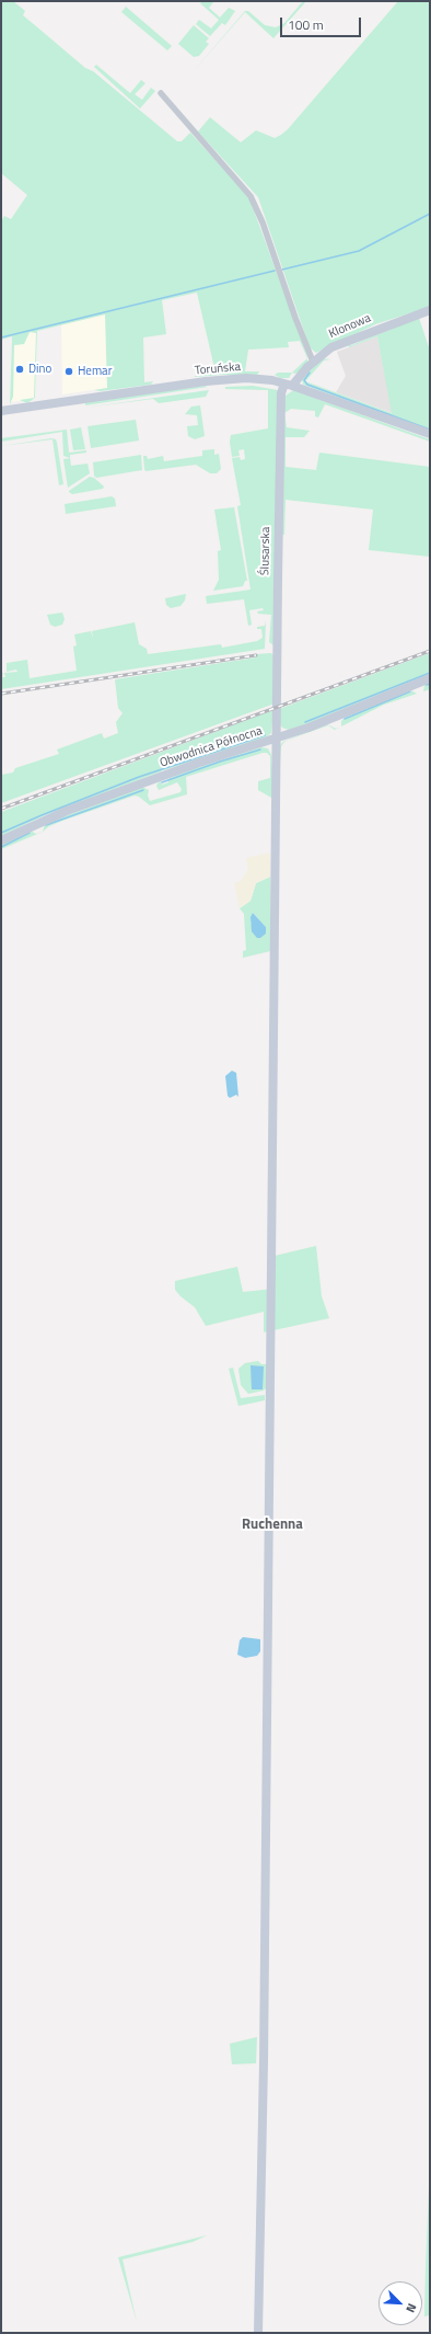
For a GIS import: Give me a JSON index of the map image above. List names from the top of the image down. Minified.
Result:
{"streets":{"street":["Klonowa","Toruńska","Ślusarska","Obwodnica Północna"]},"crossings":[["Klonowa","Toruńska"],["Klonowa","Ślusarska"],["Toruńska","Ślusarska"],["Ślusarska","Obwodnica Północna"]],"districts":["Ruchenna"],"places":["Dino","Hemar"],"scale_bar":"100 m","north":"bottom right"}
